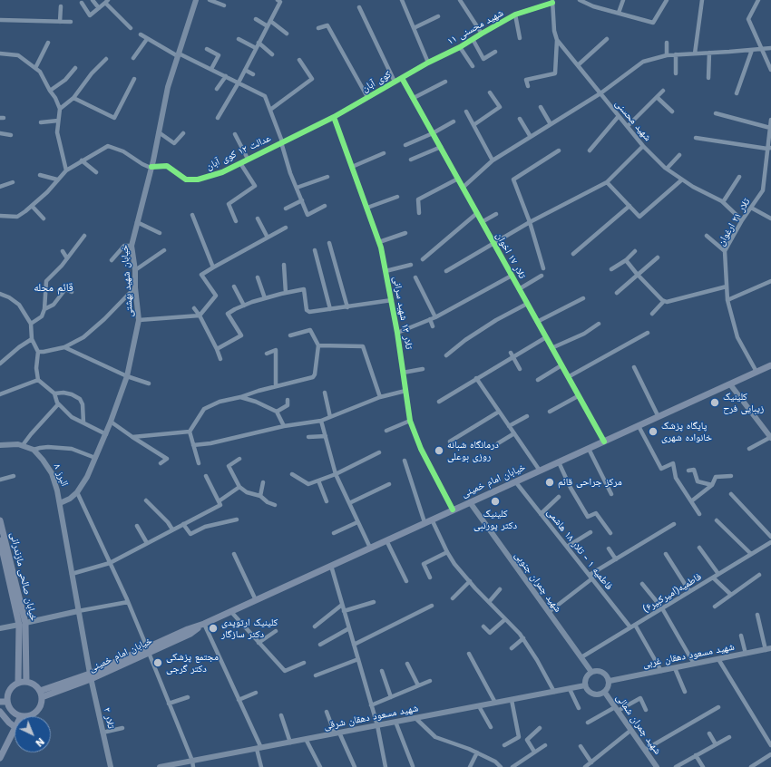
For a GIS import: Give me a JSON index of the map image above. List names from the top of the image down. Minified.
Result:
{"streets":{"main road":["خیابان شهید بهشتی","البرز ۸","خیابان امام خمینی","خیابان صالحی مازندرانی","شهید چمران جنوبی","شهید مسعود دهقان غربی","شهید مسعود دهقان شرقی","تلار ۲","شهید چمران شمالی"],"street":["شهید محسنی ۱۱","کوی آبان","شهید محسنی","عدالت ۱۲ کوی آبان","تلار ۲۱ ارغوان","تلار ۱۷ اخوان","تلار ۱۳ شهید سرانی","فاطمیه ۱ - تلار ۱۸ هاشمی","فاطمیه(امیرکبیر۶)"]},"crossings":[["شهید محسنی ۱۱","کوی آبان"],["شهید محسنی ۱۱","شهید محسنی"],["کوی آبان","عدالت ۱۲ کوی آبان"],["کوی آبان","تلار ۱۷ اخوان"],["کوی آبان","تلار ۱۳ شهید سرانی"],["شهید محسنی","تلار ۲۱ ارغوان"],["عدالت ۱۲ کوی آبان","خیابان شهید بهشتی"],["عدالت ۱۲ کوی آبان","تلار ۱۳ شهید سرانی"],["تلار ۲۱ ارغوان","خیابان امام خمینی"],["تلار ۱۷ اخوان","خیابان امام خمینی"],["خیابان شهید بهشتی","البرز ۸"],["تلار ۱۳ شهید سرانی","خیابان امام خمینی"],["خیابان امام خمینی","فاطمیه ۱ - تلار ۱۸ هاشمی"],["خیابان امام خمینی","خیابان صالحی مازندرانی"],["خیابان امام خمینی","شهید چمران جنوبی"],["خیابان امام خمینی","تلار ۲"],["فاطمیه ۱ - تلار ۱۸ هاشمی","فاطمیه(امیرکبیر۶)"],["شهید چمران جنوبی","فاطمیه(امیرکبیر۶)"],["شهید چمران جنوبی","شهید مسعود دهقان غربی"],["شهید چمران جنوبی","شهید مسعود دهقان شرقی"],["شهید چمران جنوبی","شهید چمران شمالی"],["شهید مسعود دهقان غربی","شهید مسعود دهقان شرقی"],["شهید مسعود دهقان غربی","شهید چمران شمالی"],["شهید مسعود دهقان شرقی","شهید چمران شمالی"]],"districts":["قائم محله"],"places":["کلینیک زیبایی فرح","پایگاه پزشک خانواده شهری","درمانگاه شبانه روزی بوعلی","مرکز جراحی قائم","کلینیک دکتر پورنبی","کلینیک ارتوپدی دکتر سازگار","مجتمع پزشکی دکتر گرجی"],"north":"bottom right"}
